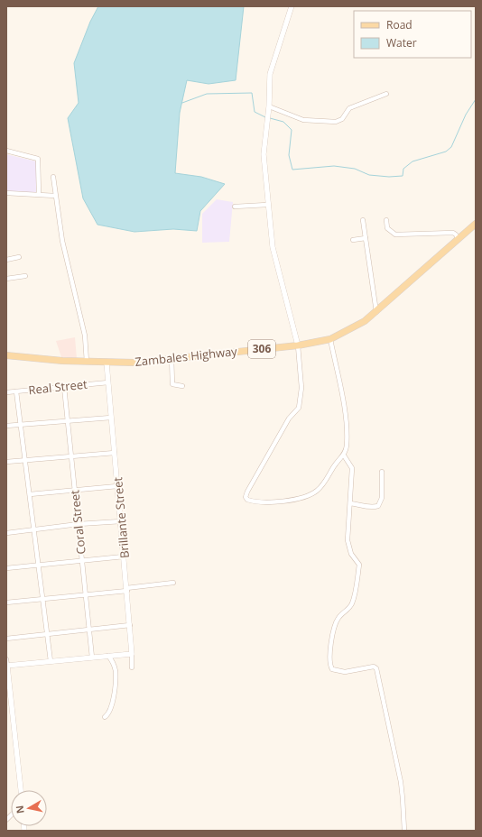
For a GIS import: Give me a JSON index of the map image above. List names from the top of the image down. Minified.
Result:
{"streets":{"main road":["306","Zambales Highway"],"street":["Real Street","Brillante Street","Coral Street"]},"crossings":[["Zambales Highway","Brillante Street"],["Real Street","Brillante Street"],["Real Street","Coral Street"]],"legend":["Road","Water"],"north":"left"}
